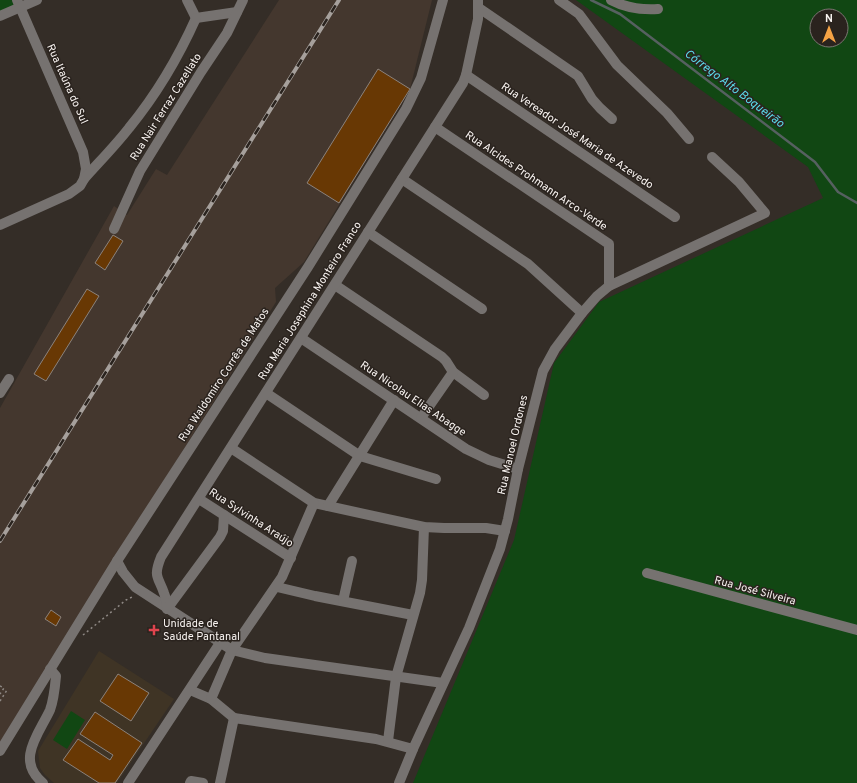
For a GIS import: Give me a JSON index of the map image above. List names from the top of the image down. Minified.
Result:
{"streets":{"street":["Rua Itaúna do Sul","Rua Nair Ferraz Cazellato","Rua Vereador José Maria de Azevedo","Rua Alcides Prohmann Arco-Verde","Rua Maria Josephina Monteiro Franco","Rua Waldomiro Corrêa de Matos","Rua Nicolau Elias Abagge","Rua Manoel Ordones","Rua Sylvinha Araújo","Rua José Silveira"]},"crossings":[["Rua Vereador José Maria de Azevedo","Rua Maria Josephina Monteiro Franco"],["Rua Alcides Prohmann Arco-Verde","Rua Maria Josephina Monteiro Franco"],["Rua Alcides Prohmann Arco-Verde","Rua Manoel Ordones"],["Rua Maria Josephina Monteiro Franco","Rua Nicolau Elias Abagge"],["Rua Maria Josephina Monteiro Franco","Rua Sylvinha Araújo"],["Rua Nicolau Elias Abagge","Rua Manoel Ordones"]],"water":["Córrego Alto Boqueirão"],"places":{"health":["Unidade de Saúde Pantanal"]},"north":"top"}
